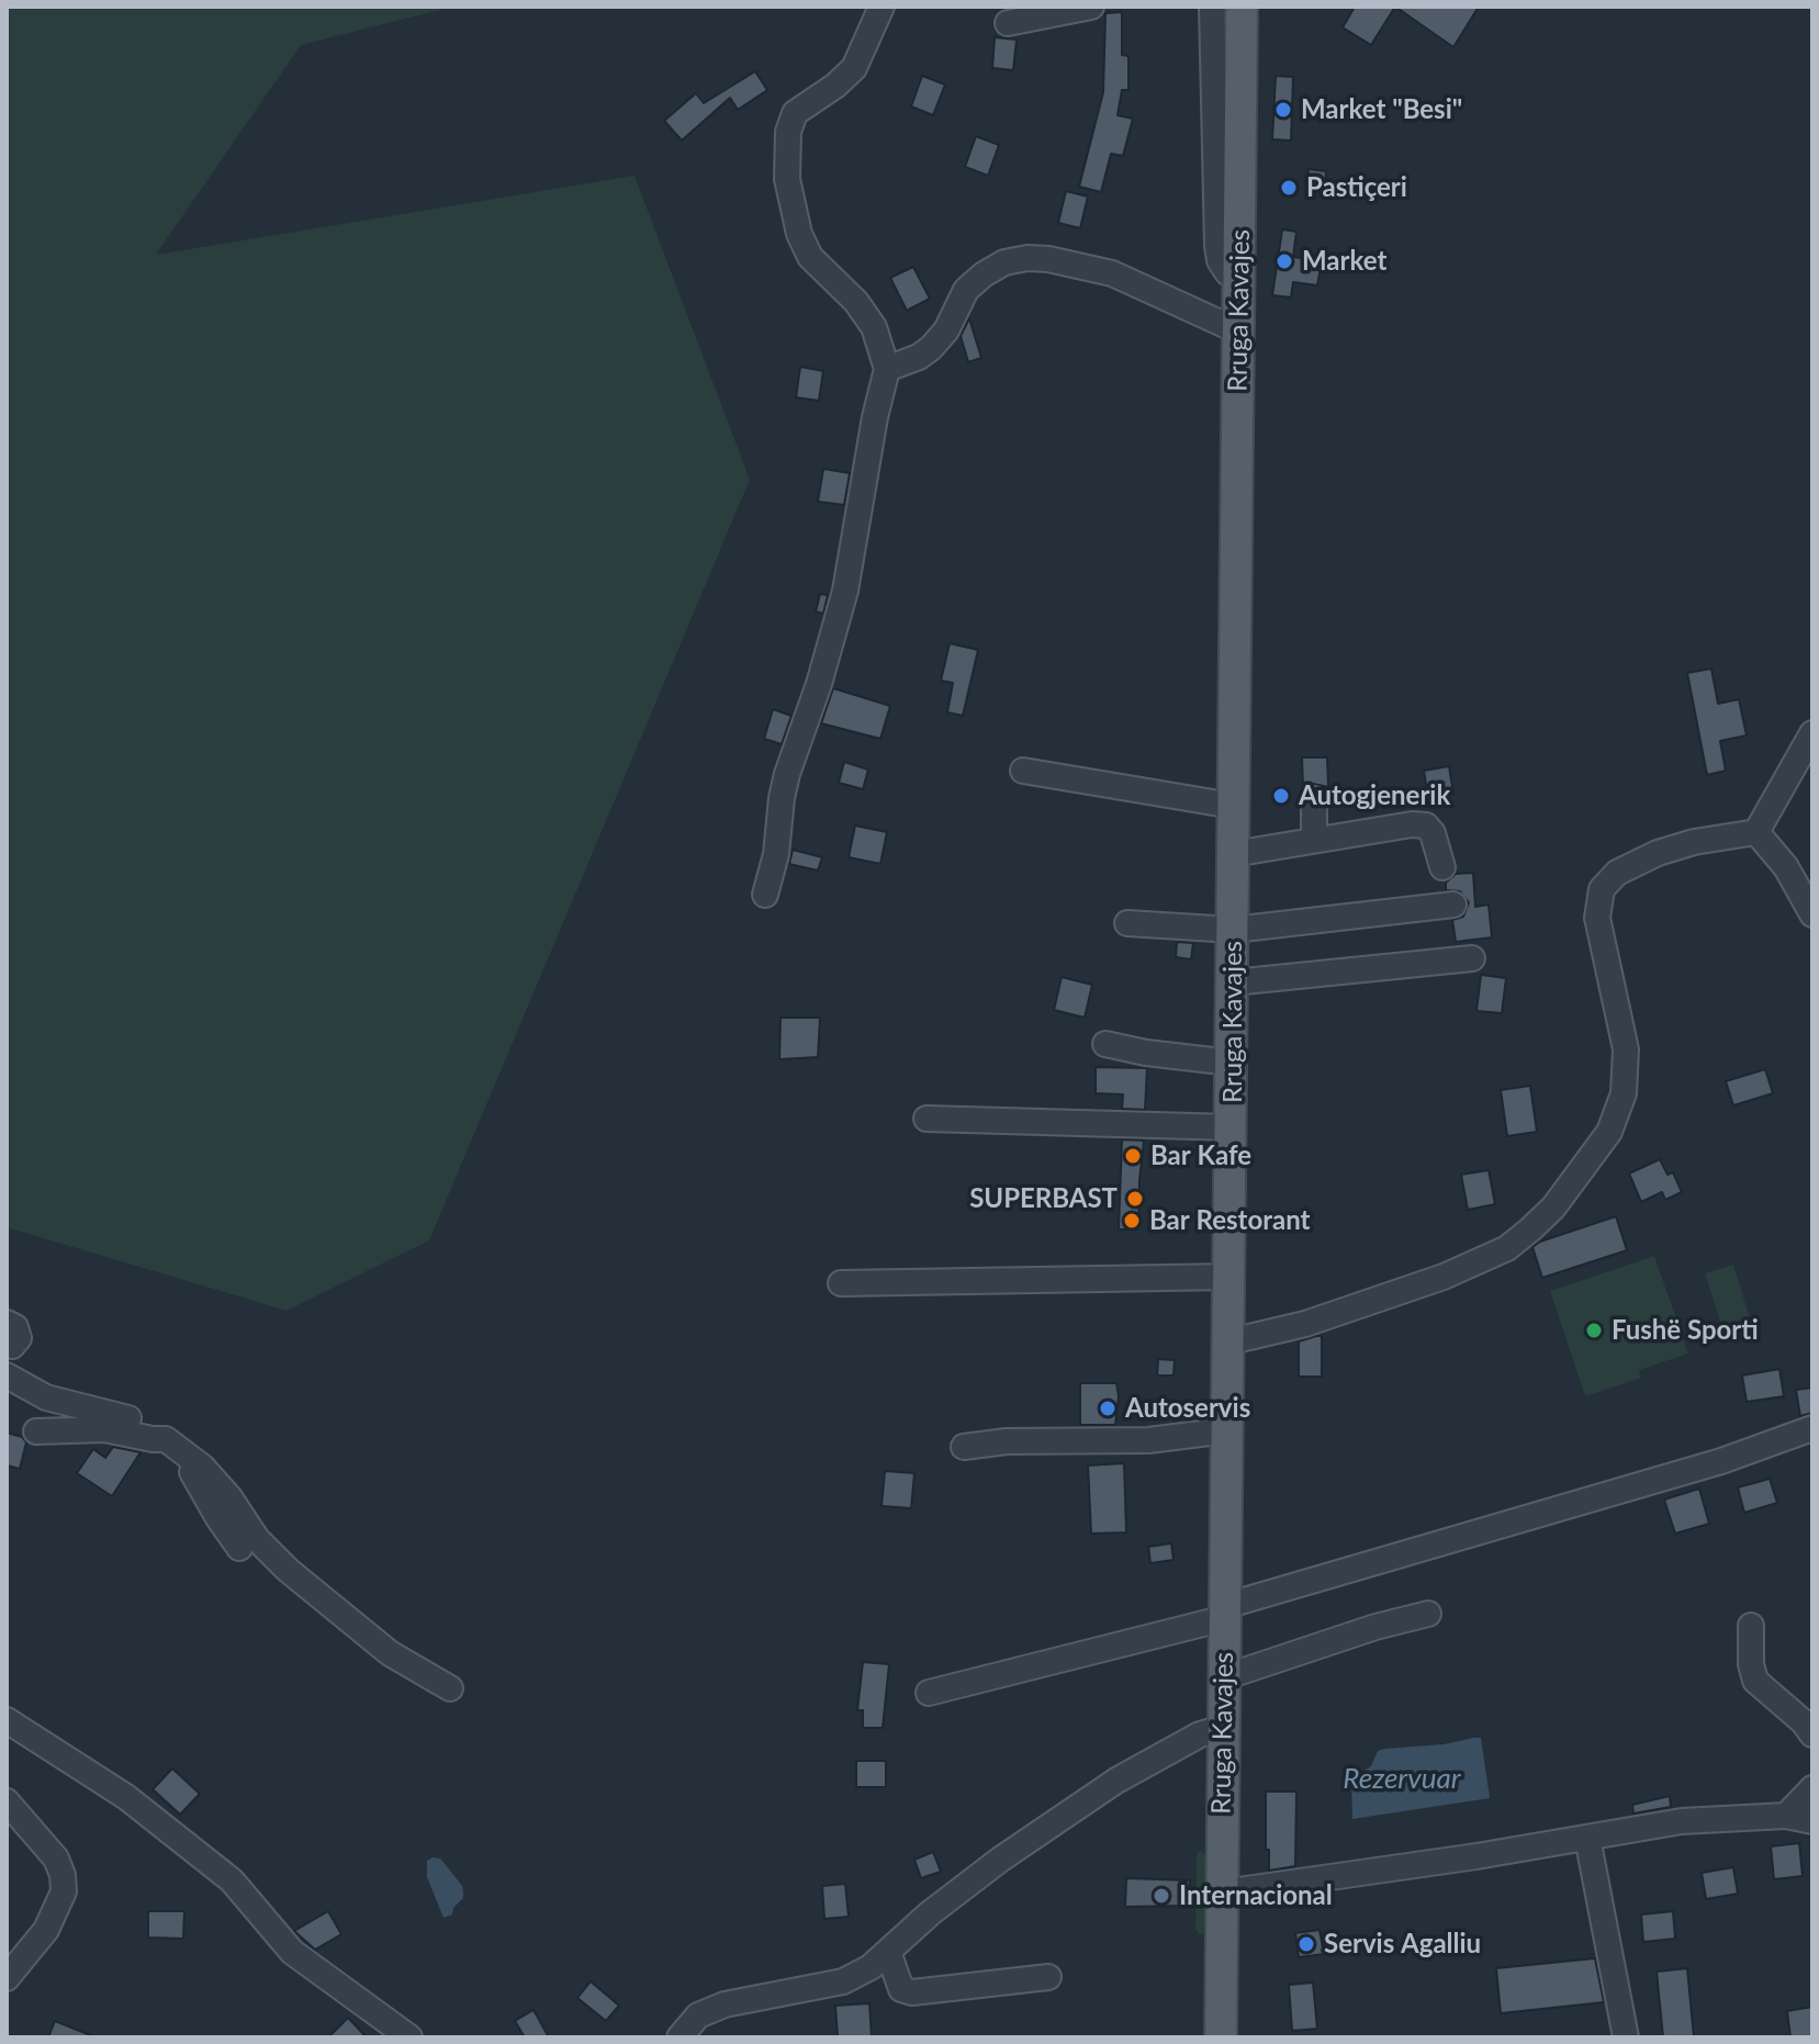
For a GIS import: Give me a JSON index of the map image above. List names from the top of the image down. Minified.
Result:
{"streets":{"main road":["Rruga Kavajes"]},"water":["Rezervuar"],"places":["Market \"Besi\"","Pastiçeri","Market","Autogjenerik","Bar Kafe","SUPERBAST","Bar Restorant","Fushë Sporti","Autoservis","Internacional","Servis Agalliu"]}
